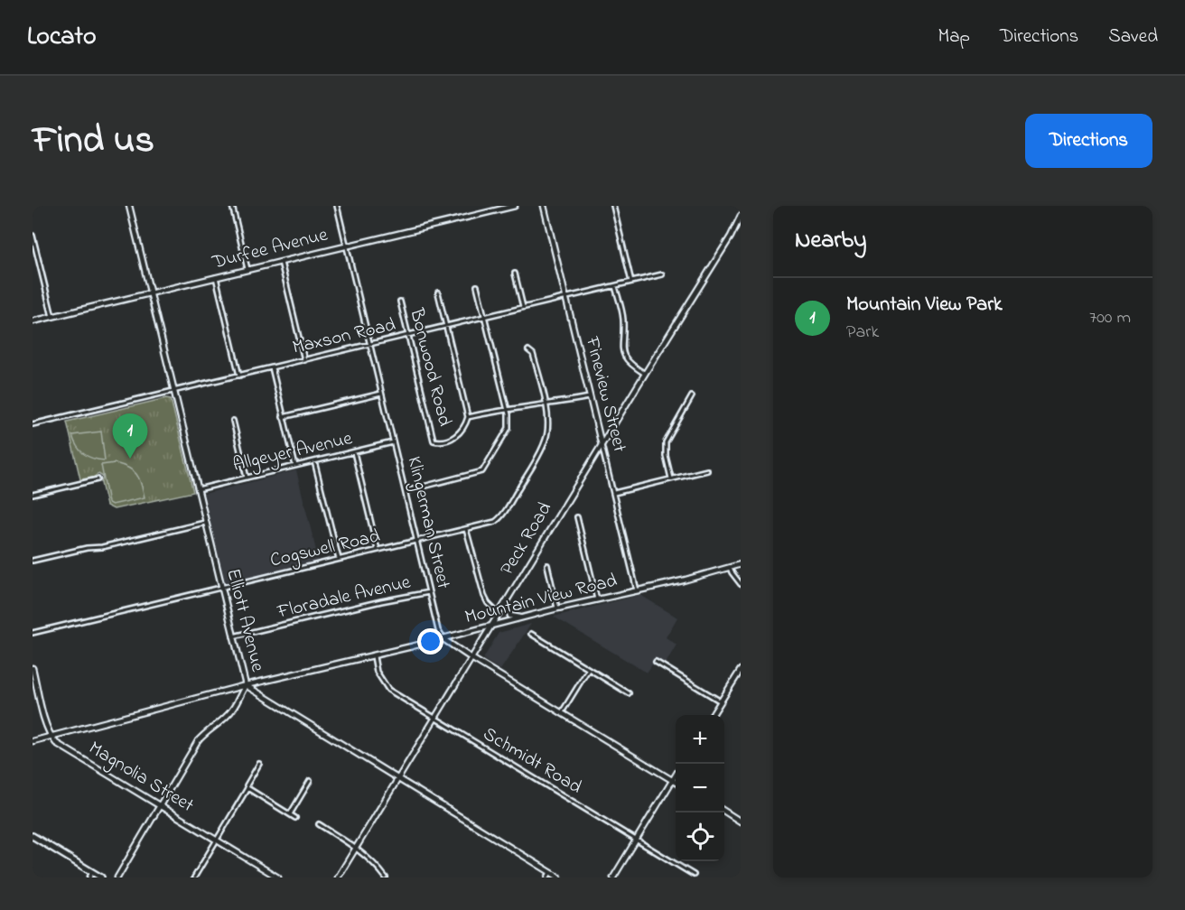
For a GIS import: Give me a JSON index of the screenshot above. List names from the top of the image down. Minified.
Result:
{"streets":{"street":["Durfee Avenue","Maxson Road","Bonwood Road","Fineview Street","Allgeyer Avenue","Klingerman Street","Peck Road","Cogswell Road","Floradale Avenue","Mountain View Road","Elliott Avenue","Schmidt Road","Magnolia Street"]},"crossings":[["Durfee Avenue","Klingerman Street"],["Durfee Avenue","Elliott Avenue"],["Maxson Road","Bonwood Road"],["Maxson Road","Fineview Street"],["Maxson Road","Klingerman Street"],["Maxson Road","Elliott Avenue"],["Fineview Street","Peck Road"],["Fineview Street","Mountain View Road"],["Allgeyer Avenue","Klingerman Street"],["Allgeyer Avenue","Elliott Avenue"],["Klingerman Street","Cogswell Road"],["Klingerman Street","Floradale Avenue"],["Klingerman Street","Mountain View Road"],["Peck Road","Mountain View Road"],["Peck Road","Elliott Avenue"],["Peck Road","Schmidt Road"],["Cogswell Road","Elliott Avenue"],["Floradale Avenue","Elliott Avenue"],["Mountain View Road","Elliott Avenue"],["Mountain View Road","Schmidt Road"],["Mountain View Road","Magnolia Street"]],"page":{"header":"Locato","nav":["Map","Directions","Saved"],"title":"Find us","buttons":"Directions","heading":"Nearby","list":[{"mark":"1","name":"Mountain View Park","note":"Park","value":"700 m"}],"pins":"1","map_buttons":["+","−"]}}
